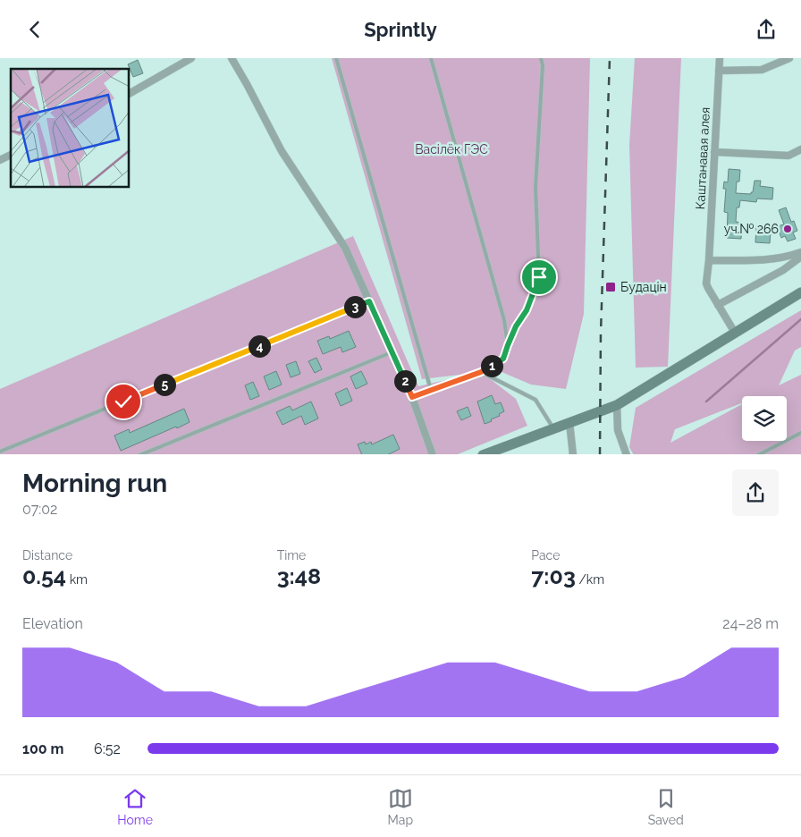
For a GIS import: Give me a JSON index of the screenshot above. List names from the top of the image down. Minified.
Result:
{"streets":{"street":["Каштанавая алея"]},"parks":["Васілёк ГЭС"],"places":{"other":["уч.№ 266"],"transit":["Будацін"]},"page":{"header":"Sprintly","pins":["3","4","1","2","5"],"heading":["Morning run","07:02"],"stats":[["Distance","0.54 km"],["Time","3:48"],["Pace","7:03 /km"]],"chart":["Elevation","24–28 m"],"list":[{"name":"100 m","note":"6:52"}],"tabs":["Home","Map","Saved"]}}
